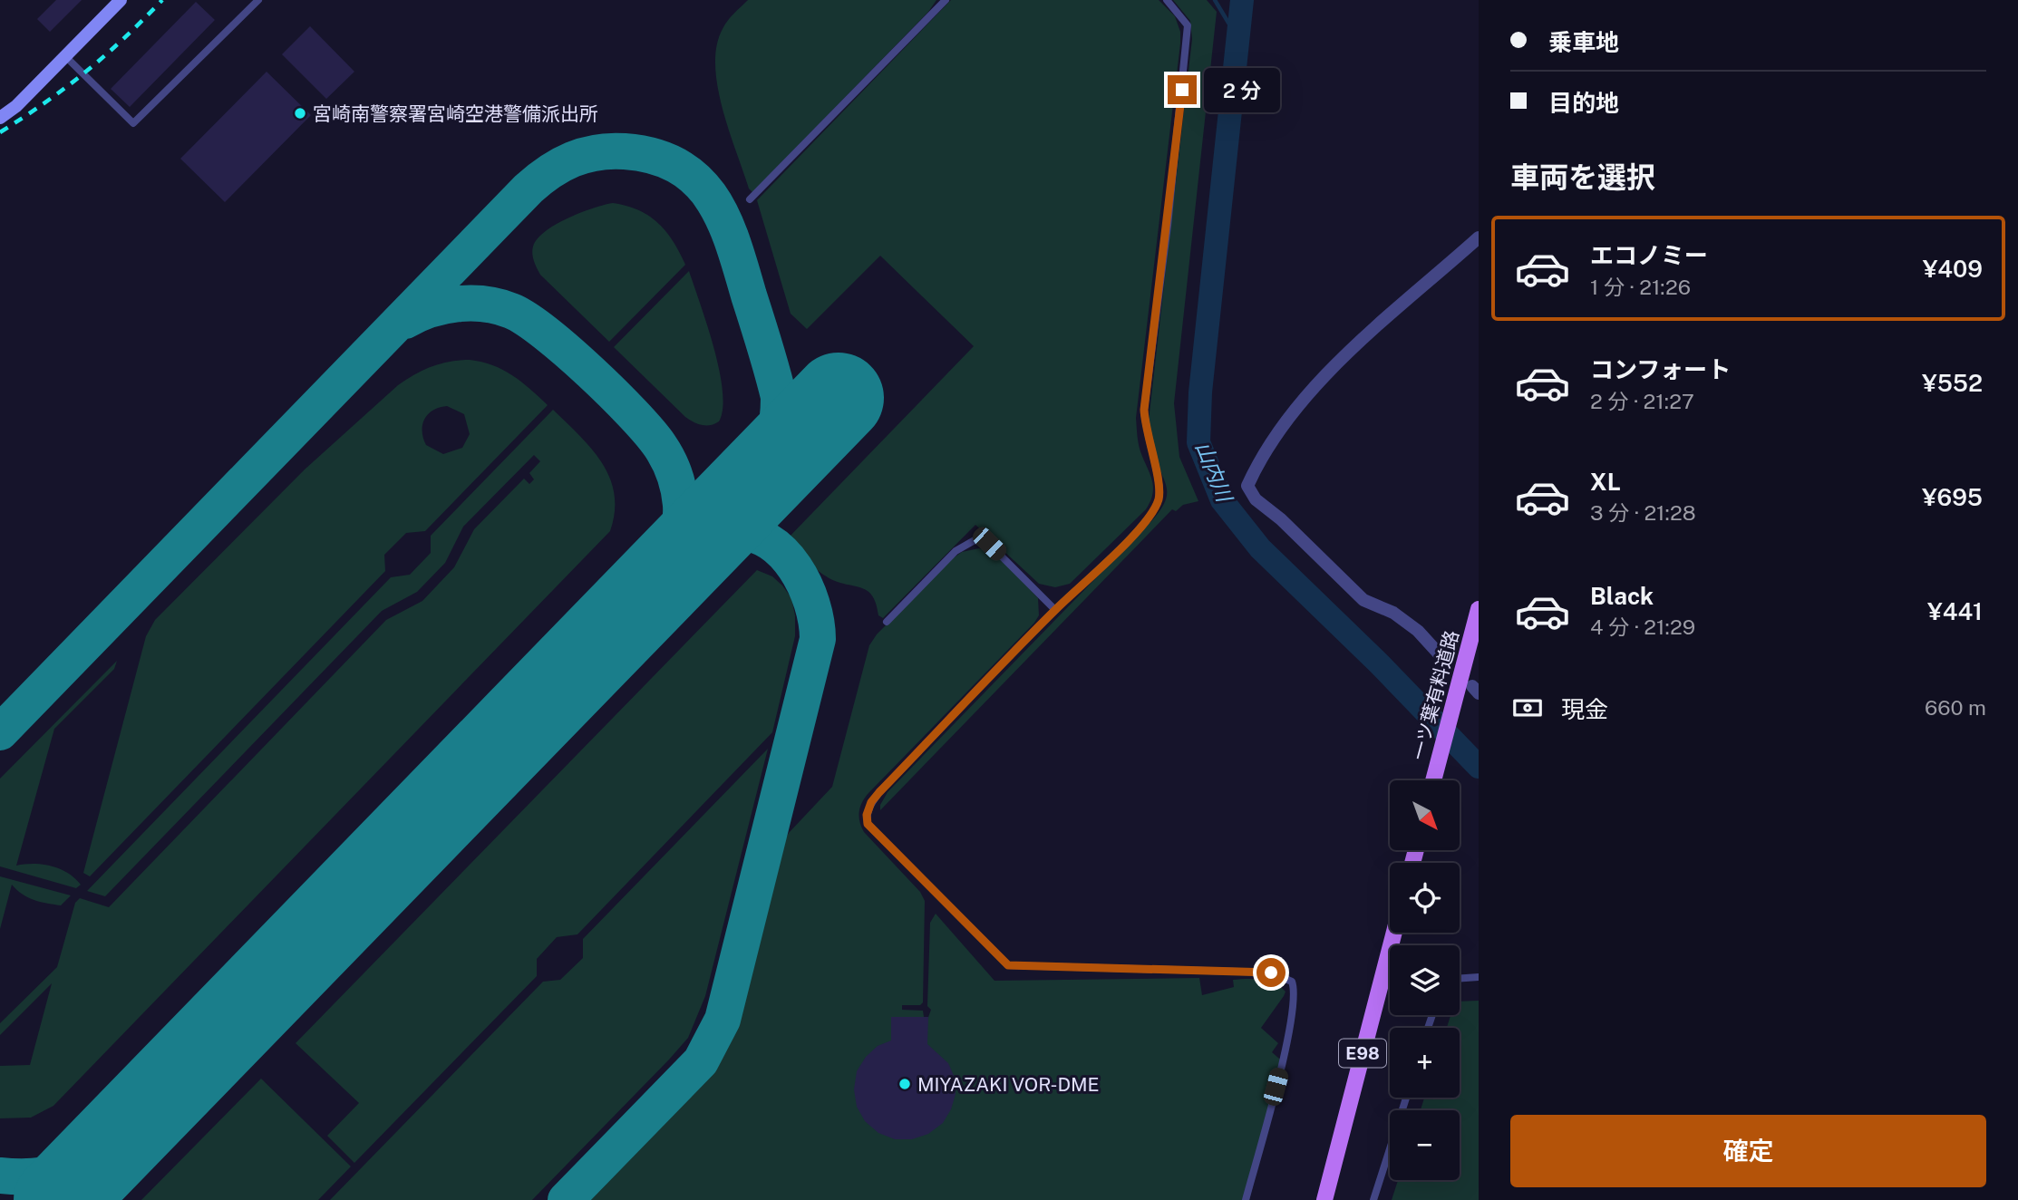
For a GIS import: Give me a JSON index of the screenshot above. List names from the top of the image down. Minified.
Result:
{"streets":{"main road":["一ツ葉有料道路","E98"]},"water":["山内川"],"places":["宮崎南警察署宮崎空港警備派出所","MIYAZAKI VOR-DME"],"north":"bottom right","page":{"banner":["乗車地","目的地"],"bubble":"2 分","heading":"車両を選択","list":[{"name":"エコノミー","note":"1 分 · 21:26","value":"¥409"},{"name":"コンフォート","note":"2 分 · 21:27","value":"¥552"},{"name":"XL","note":"3 分 · 21:28","value":"¥695"},{"name":"Black","note":"4 分 · 21:29","value":"¥441"}],"pay":["現金","660 m"],"map_buttons":["+","−"],"buttons":"確定"}}
